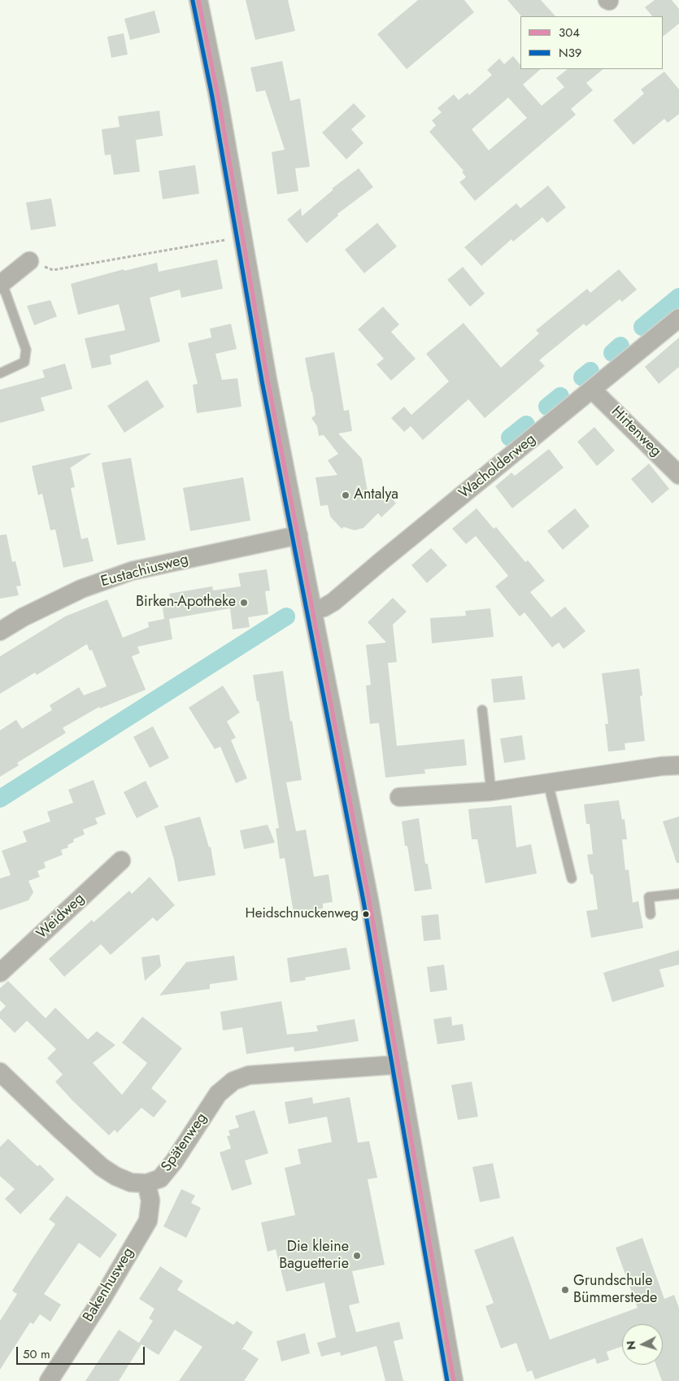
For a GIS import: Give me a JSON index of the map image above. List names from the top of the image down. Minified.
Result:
{"streets":{"street":["Hirtenweg","Wacholderweg","Eustachiusweg","Weidweg","Spätenweg","Bakenhusweg"]},"crossings":[["Hirtenweg","Wacholderweg"],["Spätenweg","Bakenhusweg"]],"places":["Antalya","Birken-Apotheke","Heidschnuckenweg","Die kleine Baguetterie","Grundschule Bümmerstede"],"lines":["transit line 304","transit line N39"],"legend":["304","N39"],"scale_bar":"50 m","north":"left"}
